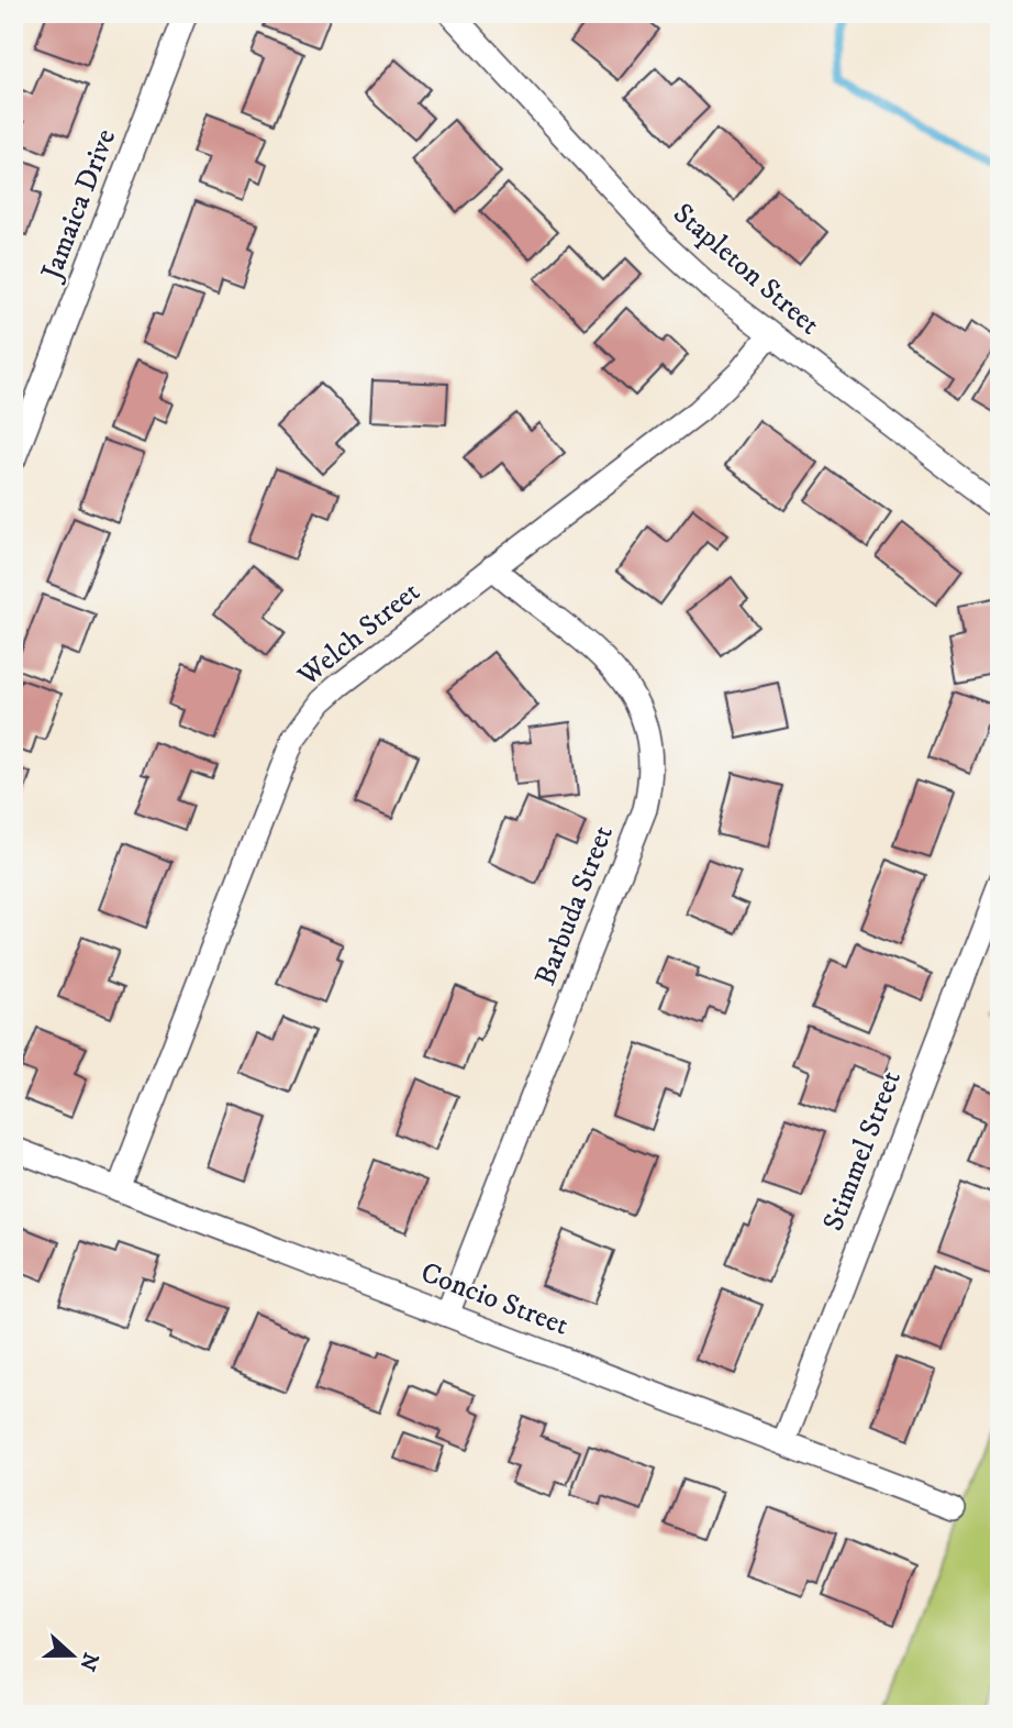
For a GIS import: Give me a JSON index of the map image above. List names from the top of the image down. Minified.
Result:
{"streets":{"street":["Jamaica Drive","Stapleton Street","Welch Street","Barbuda Street","Stimmel Street","Concio Street"]},"crossings":[["Stapleton Street","Welch Street"],["Welch Street","Barbuda Street"],["Welch Street","Concio Street"],["Barbuda Street","Concio Street"],["Stimmel Street","Concio Street"]],"north":"right"}
